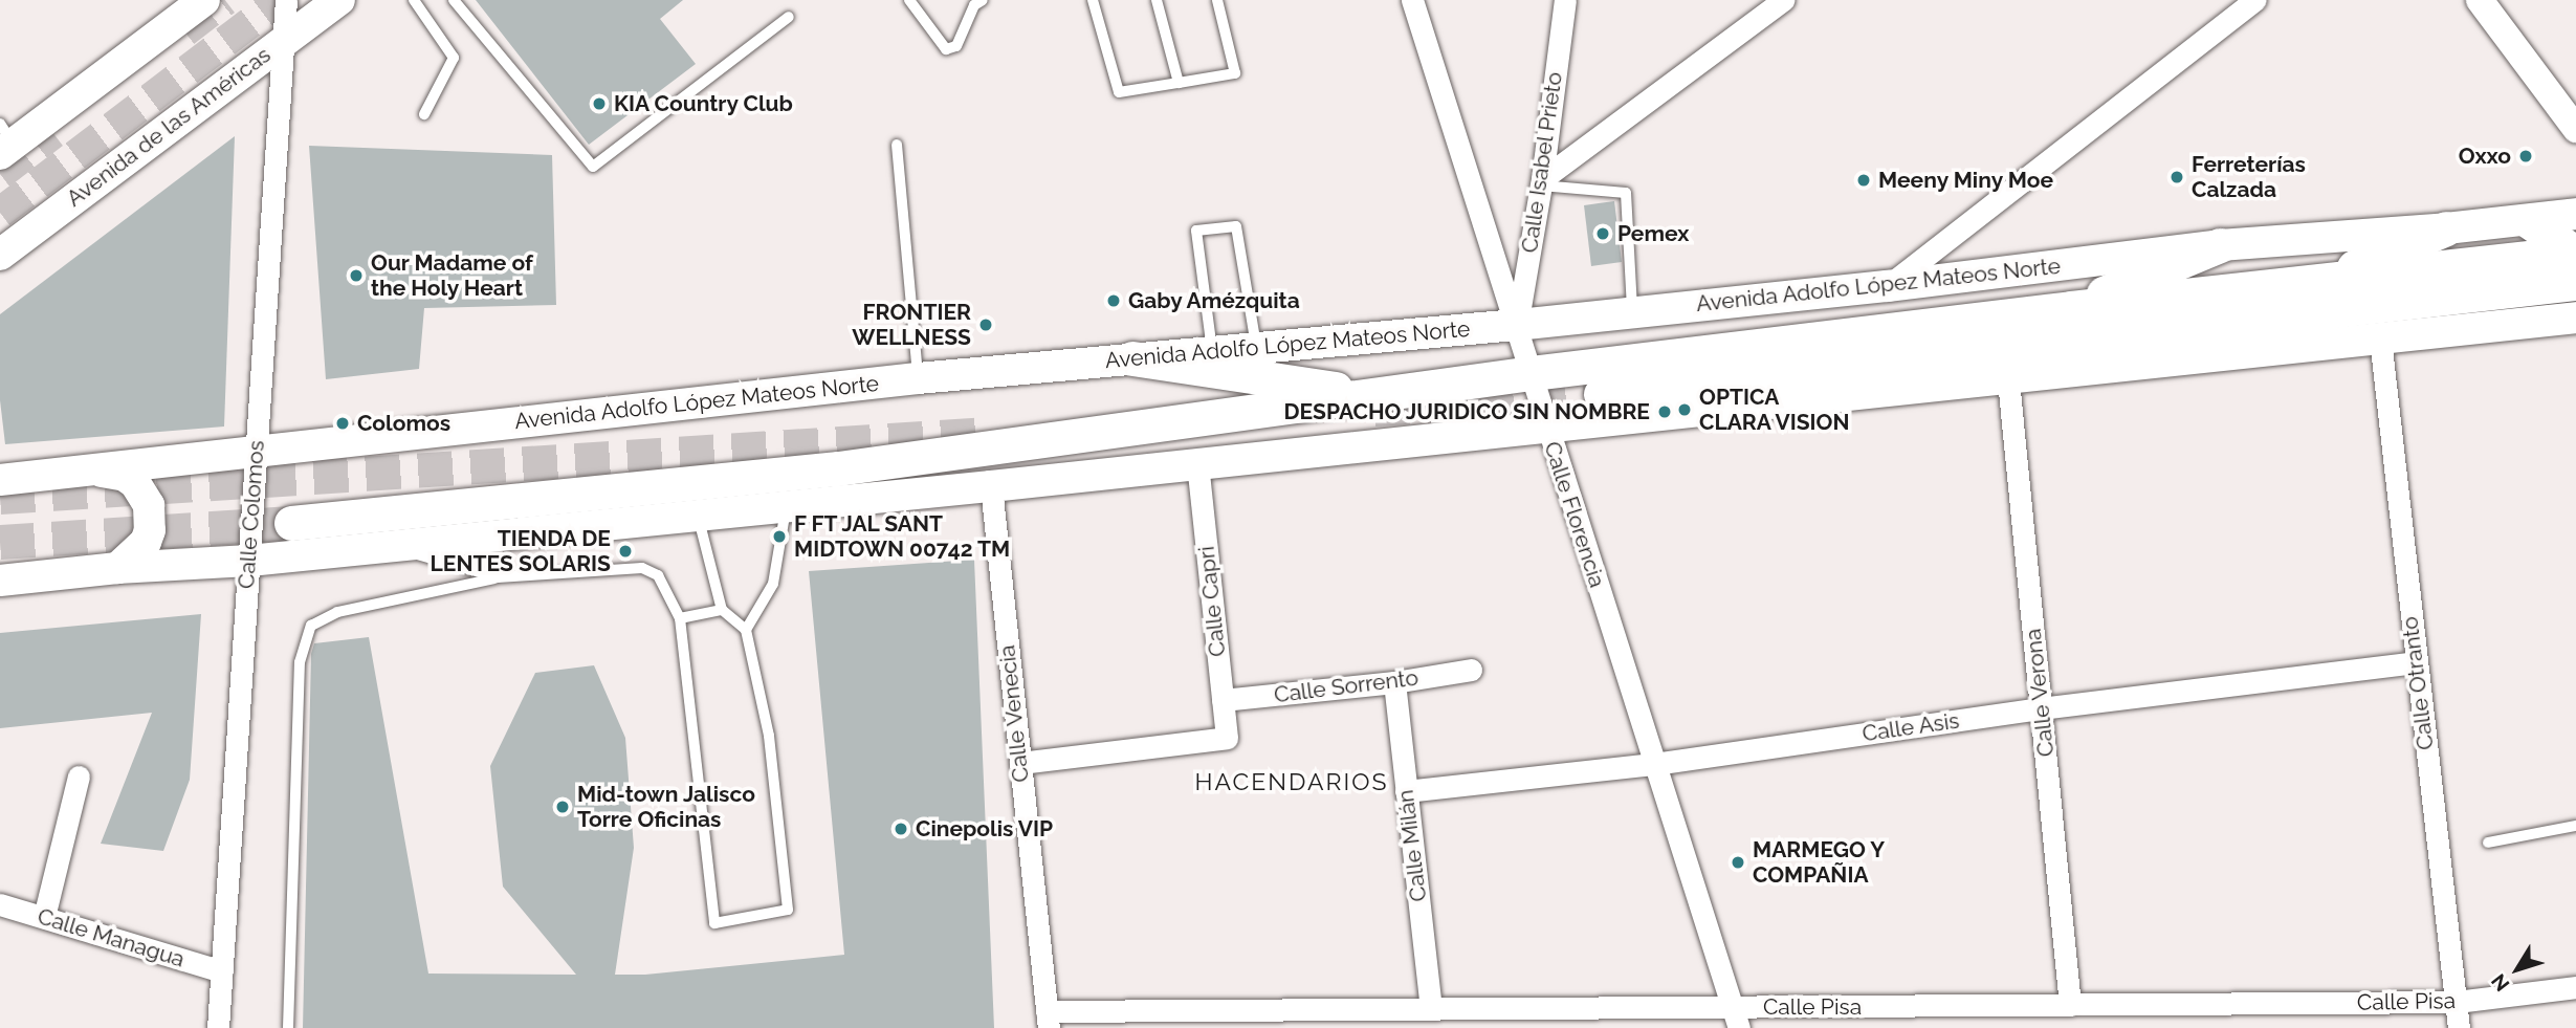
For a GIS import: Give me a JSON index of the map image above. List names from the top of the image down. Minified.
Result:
{"streets":{"main road":["Avenida de las Américas","Avenida Adolfo López Mateos Norte"],"street":["Calle Isabel Prieto","Calle Colomos","Calle Florencia","Calle Capri","Calle Otranto","Calle Sorrento","Calle Verona","Calle Venecia","Calle Asis","Calle Milán","Calle Managua","Calle Pisa"]},"crossings":[["Avenida de las Américas","Calle Colomos"],["Calle Isabel Prieto","Avenida Adolfo López Mateos Norte"],["Calle Isabel Prieto","Calle Florencia"],["Avenida Adolfo López Mateos Norte","Calle Colomos"],["Avenida Adolfo López Mateos Norte","Calle Florencia"],["Calle Colomos","Calle Managua"],["Calle Florencia","Calle Asis"],["Calle Florencia","Calle Pisa"],["Calle Capri","Calle Sorrento"],["Calle Capri","Calle Venecia"],["Calle Otranto","Calle Asis"],["Calle Otranto","Calle Pisa"],["Calle Sorrento","Calle Milán"],["Calle Verona","Calle Asis"],["Calle Verona","Calle Pisa"],["Calle Venecia","Calle Pisa"],["Calle Asis","Calle Milán"],["Calle Milán","Calle Pisa"]],"districts":["HACENDARIOS"],"places":["KIA Country Club","Oxxo","Ferreterías Calzada","Meeny Miny Moe","Pemex","Our Madame of the Holy Heart","Gaby Amézquita","FRONTIER WELLNESS","OPTICA CLARA VISION","DESPACHO JURIDICO SIN NOMBRE","Colomos","F FT JAL SANT MIDTOWN 00742 TM","TIENDA DE LENTES SOLARIS","Mid-town Jalisco Torre Oficinas","Cinepolis VIP","MARMEGO Y COMPAÑIA"],"north":"bottom left"}
